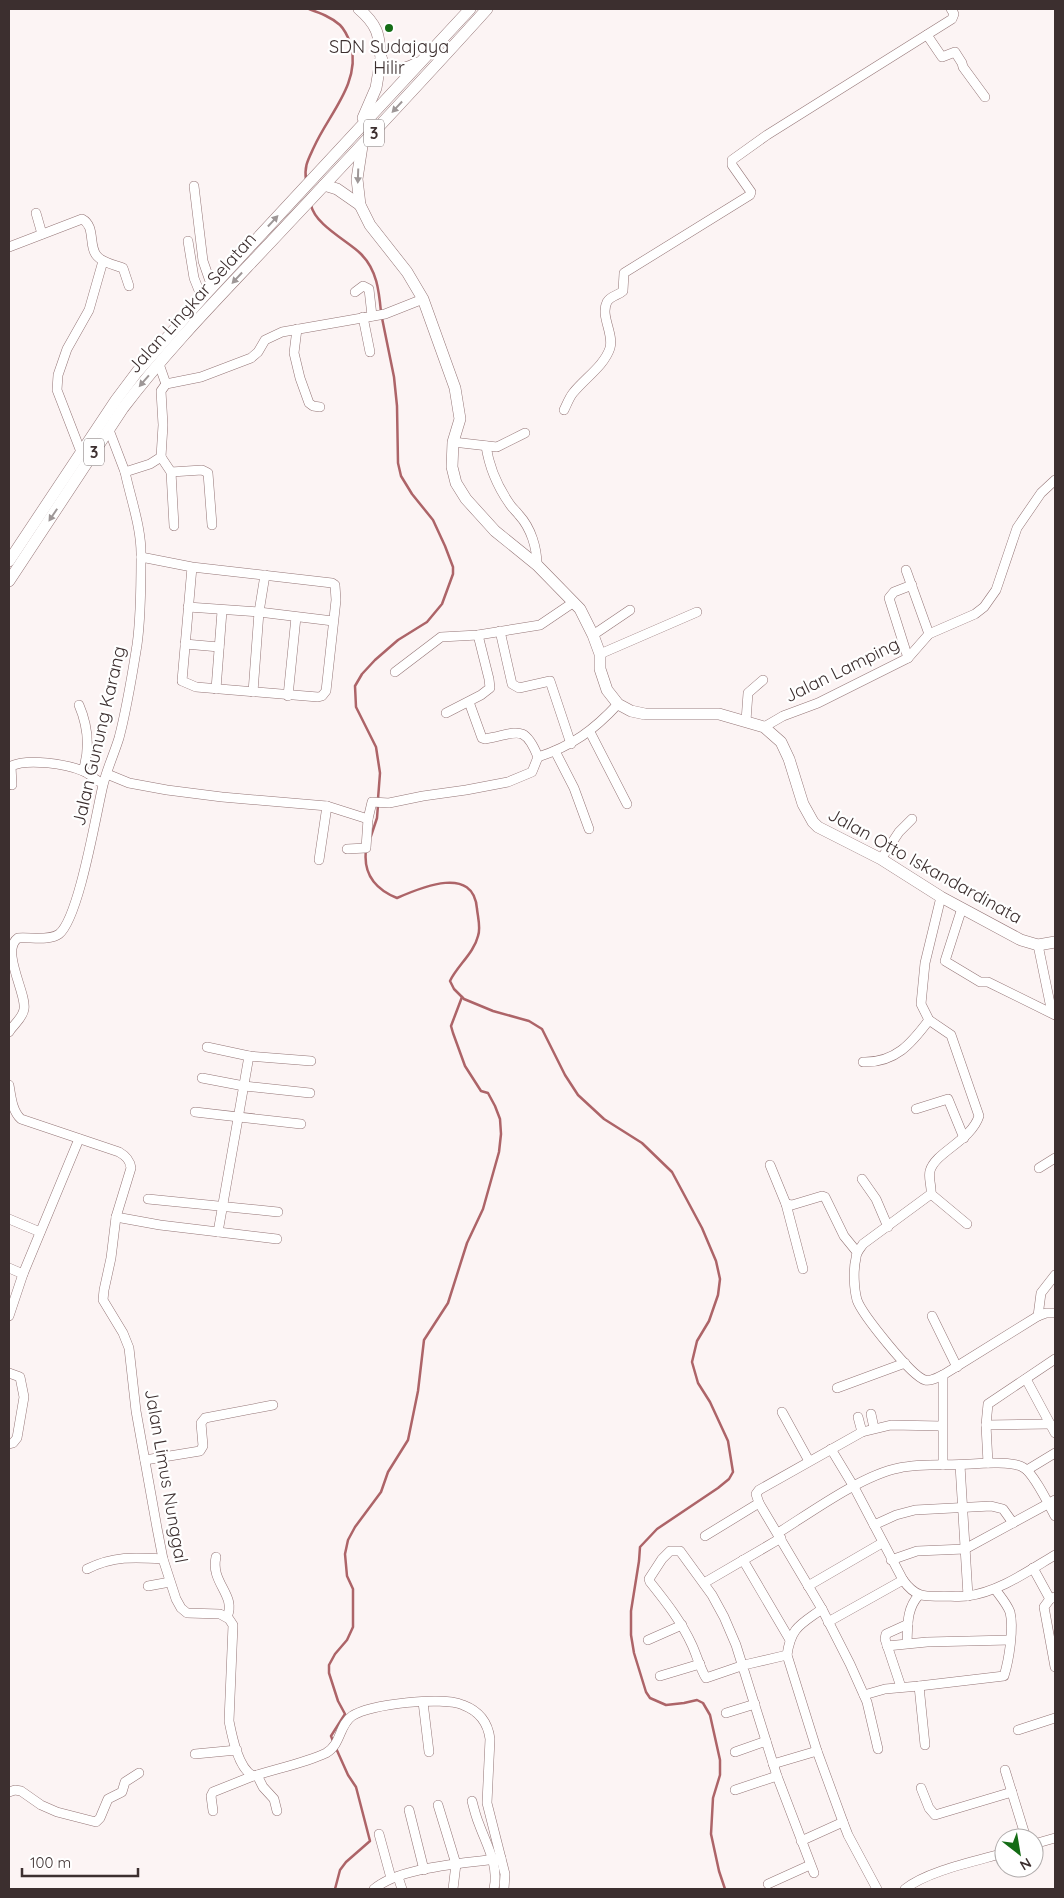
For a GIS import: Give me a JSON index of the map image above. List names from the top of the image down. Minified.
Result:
{"streets":{"main road":["3","Jalan Lingkar Selatan","Jalan Otto Iskandardinata"],"street":["Jalan Lamping","Jalan Gunung Karang","Jalan Limus Nunggal"]},"crossings":[["3","Jalan Lingkar Selatan"],["Jalan Lingkar Selatan","Jalan Gunung Karang"],["Jalan Lamping","Jalan Otto Iskandardinata"]],"places":["SDN Sudajaya Hilir"],"scale_bar":"100 m","north":"bottom right"}
